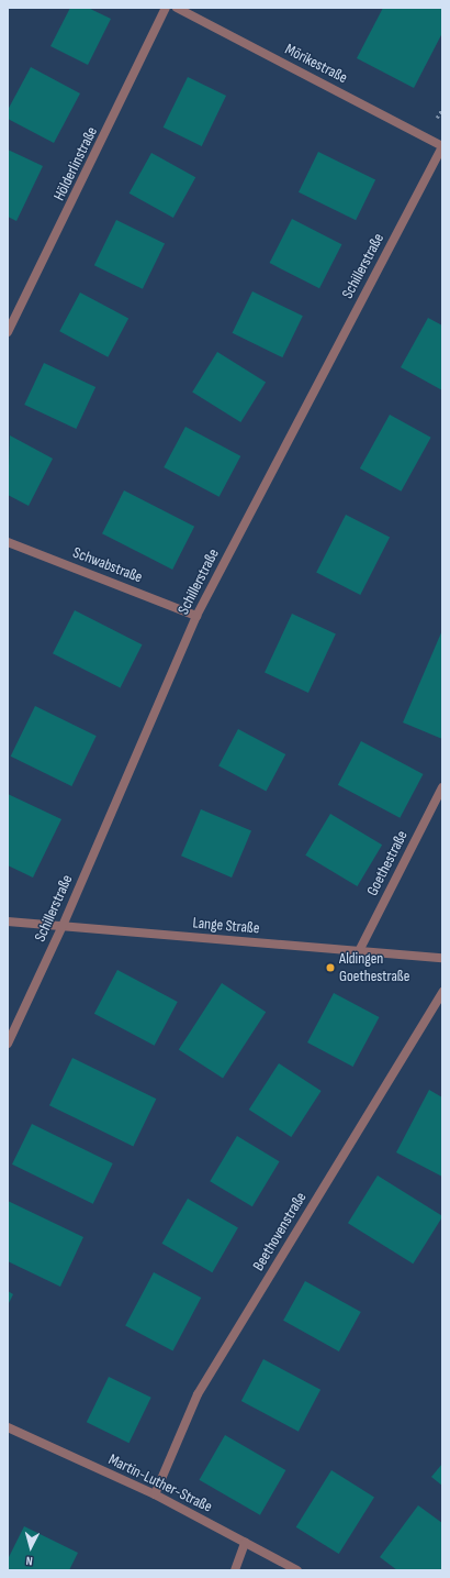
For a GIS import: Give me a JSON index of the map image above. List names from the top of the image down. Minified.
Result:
{"streets":{"street":["Mörikestraße","Hölderlinstraße","Schillerstraße","Schwabstraße","Goethestraße","Lange Straße","Beethovenstraße","Martin-Luther-Straße"]},"crossings":[["Mörikestraße","Schillerstraße"],["Schillerstraße","Schwabstraße"],["Schillerstraße","Lange Straße"],["Goethestraße","Lange Straße"],["Beethovenstraße","Martin-Luther-Straße"]],"places":["Aldingen Goethestraße"],"north":"bottom"}
